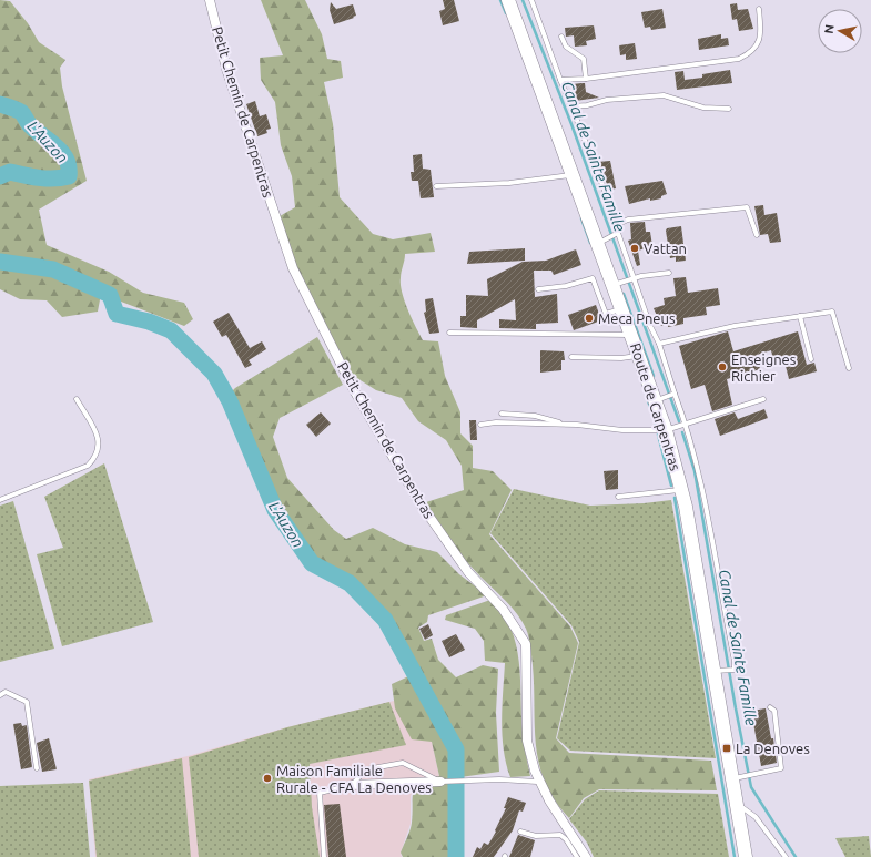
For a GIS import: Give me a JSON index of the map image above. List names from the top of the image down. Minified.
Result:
{"streets":{"main road":["Route de Carpentras"],"street":["Petit Chemin de Carpentras"]},"water":["L'Auzon","Canal de Sainte Famille"],"places":{"other":["Vattan","Meca Pneus","Enseignes Richier","Maison Familiale Rurale - CFA La Denoves"],"transit":["La Denoves"]},"north":"left"}
